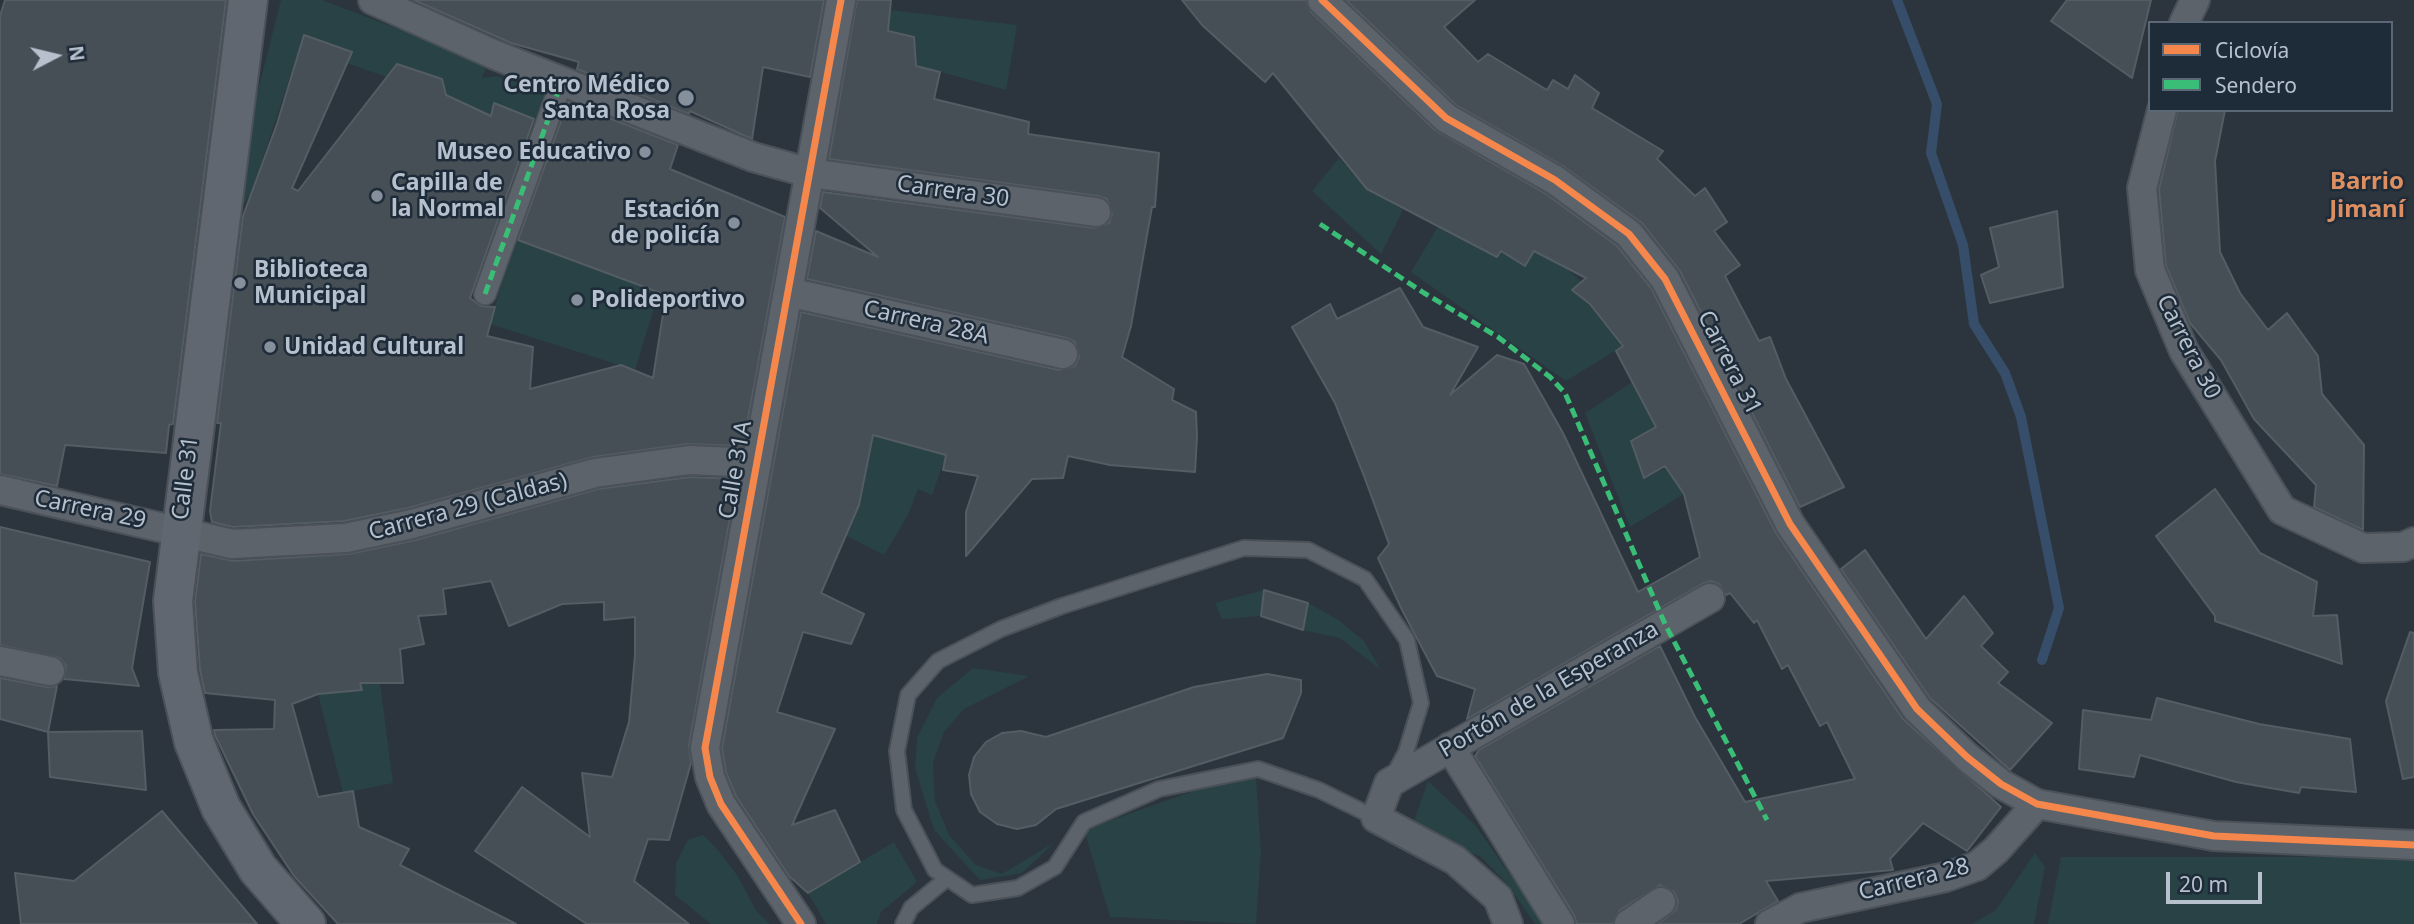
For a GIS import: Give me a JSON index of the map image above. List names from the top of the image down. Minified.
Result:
{"streets":{"main road":["Calle 31"],"street":["Carrera 30","Carrera 28A","Carrera 31","Calle 31A","Carrera 29 (Caldas)","Carrera 29","Portón de la Esperanza","Carrera 28"]},"crossings":[["Carrera 30","Calle 31A"],["Carrera 28A","Calle 31A"],["Carrera 31","Carrera 28"],["Calle 31A","Carrera 29 (Caldas)"],["Calle 31","Carrera 29 (Caldas)"],["Calle 31","Carrera 29"],["Carrera 29 (Caldas)","Carrera 29"]],"districts":["Barrio Jimaní"],"places":["Centro Médico Santa Rosa","Museo Educativo","Capilla de la Normal","Estación de policía","Biblioteca Municipal","Polideportivo","Unidad Cultural"],"legend":["Ciclovía","Sendero"],"scale_bar":"20 m","north":"right"}
